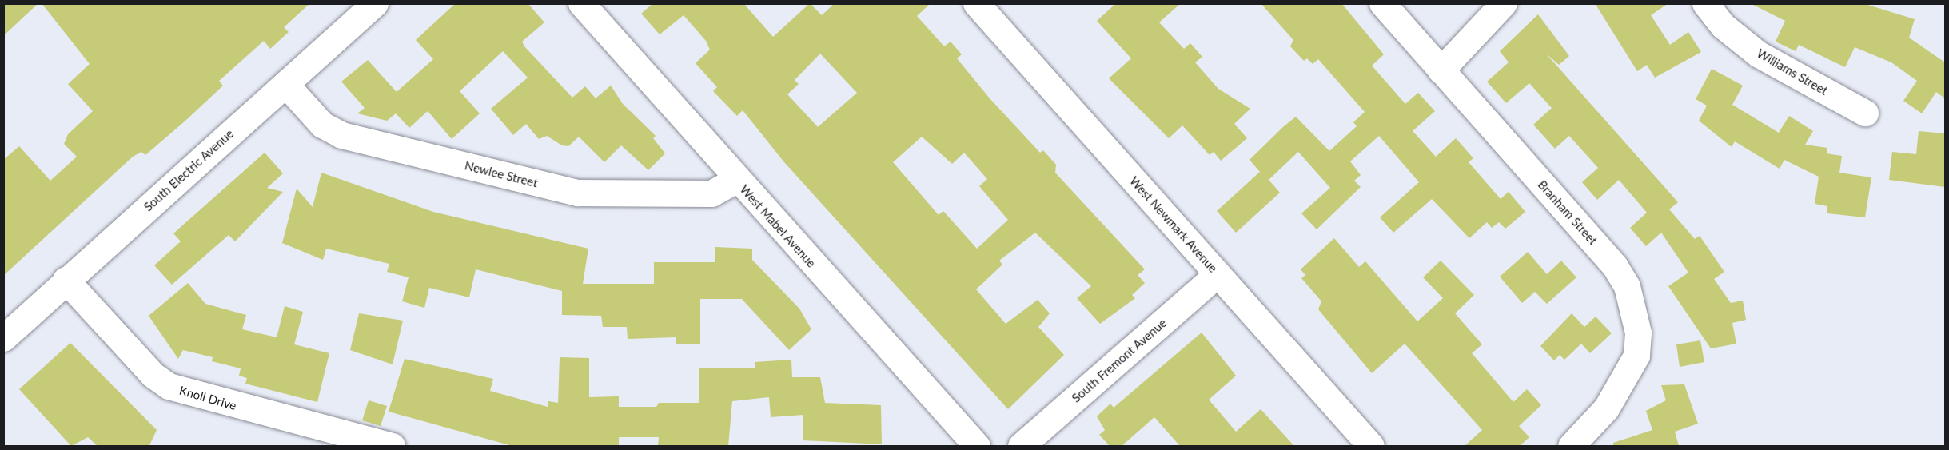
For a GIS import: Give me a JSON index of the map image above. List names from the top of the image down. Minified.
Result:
{"streets":{"street":["Williams Street","South Electric Avenue","Newlee Street","Branham Street","West Newmark Avenue","West Mabel Avenue","South Fremont Avenue","Knoll Drive"]},"crossings":[["South Electric Avenue","Newlee Street"],["South Electric Avenue","Knoll Drive"],["Newlee Street","West Mabel Avenue"],["West Newmark Avenue","South Fremont Avenue"]]}
